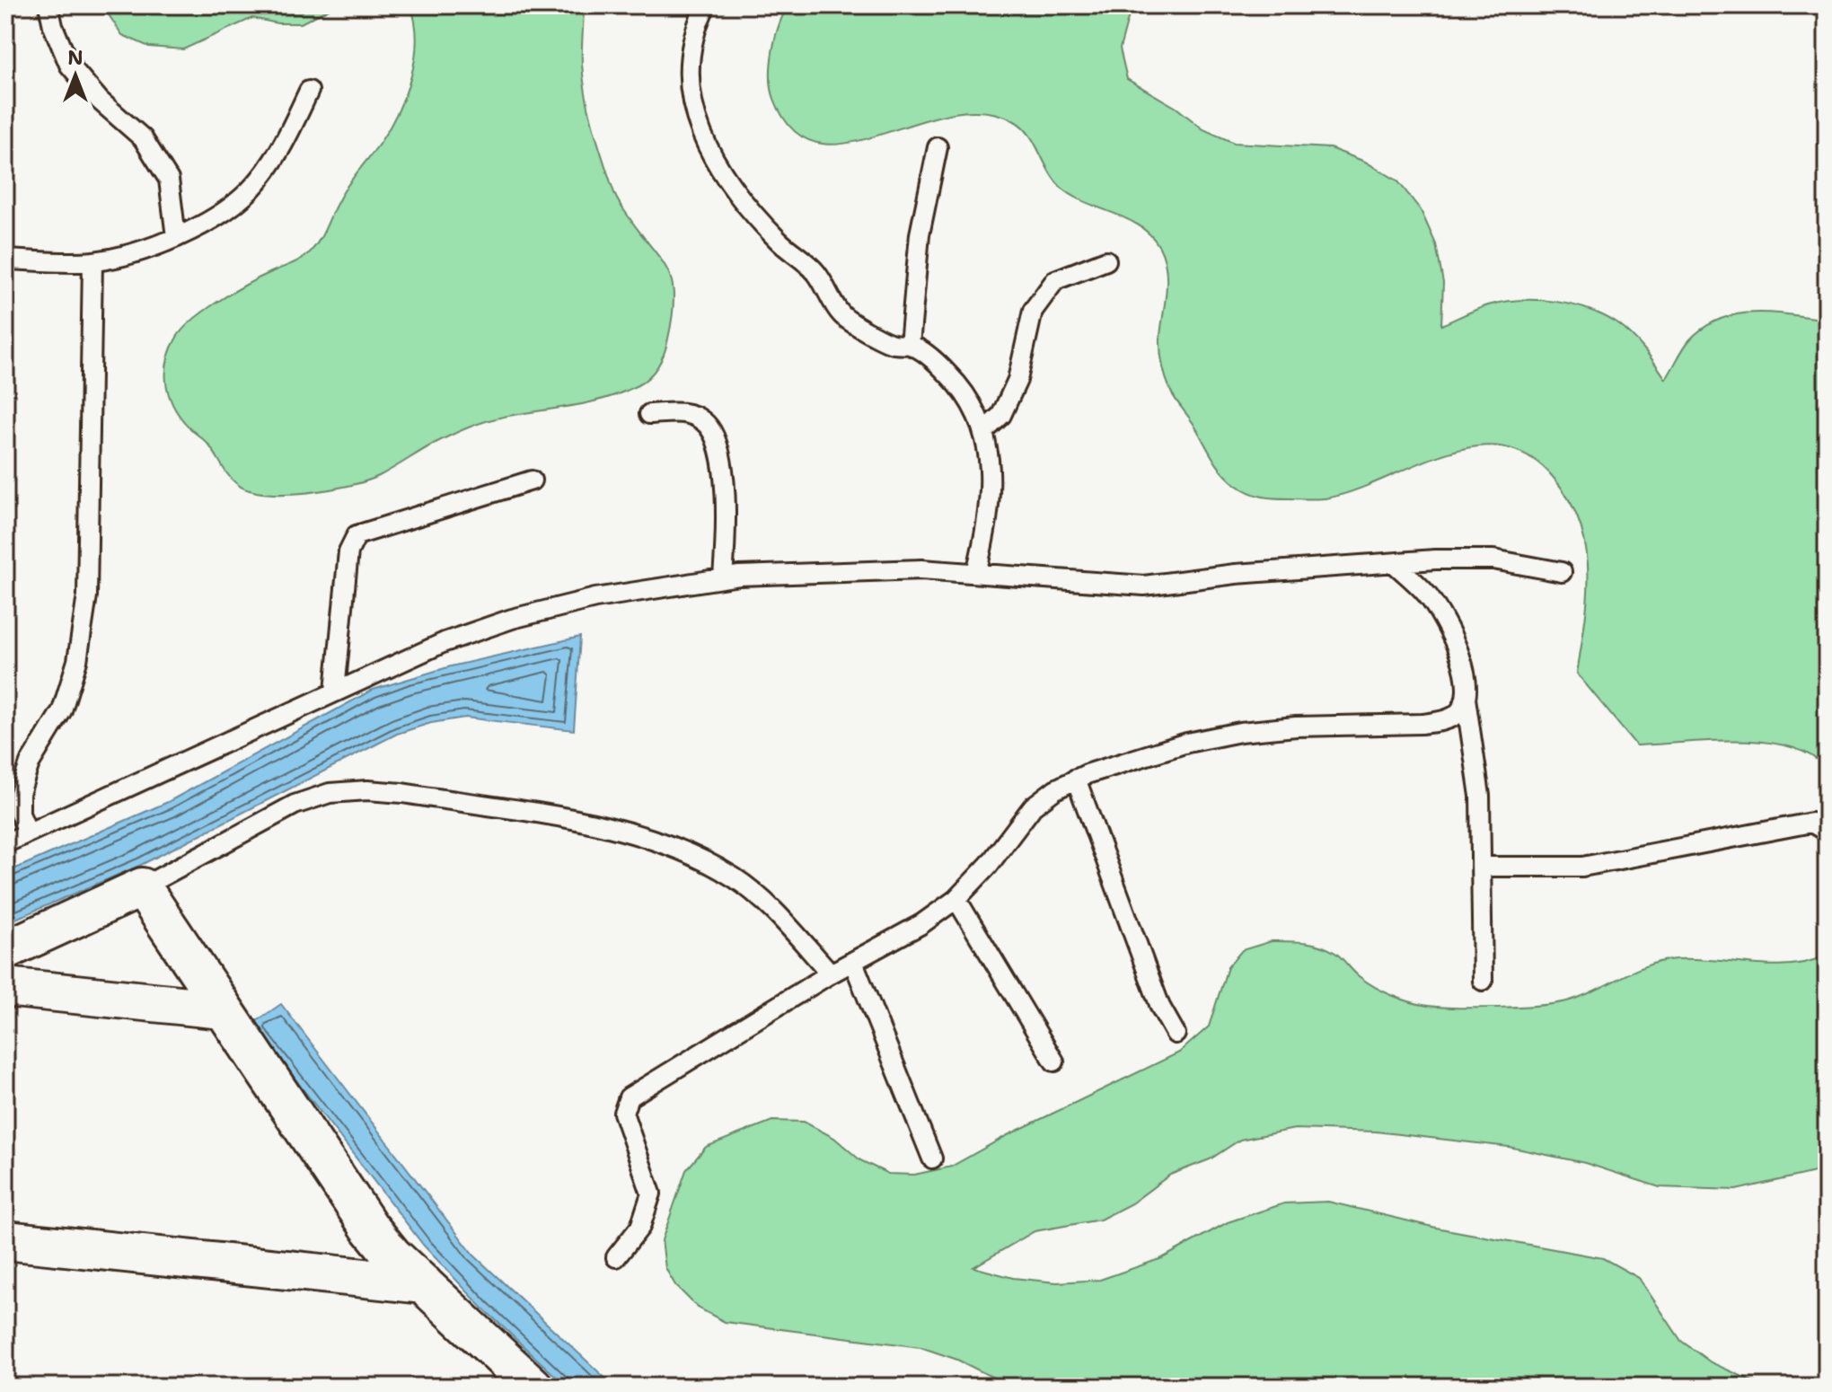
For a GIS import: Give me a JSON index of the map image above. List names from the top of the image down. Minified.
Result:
{"north":"top"}
